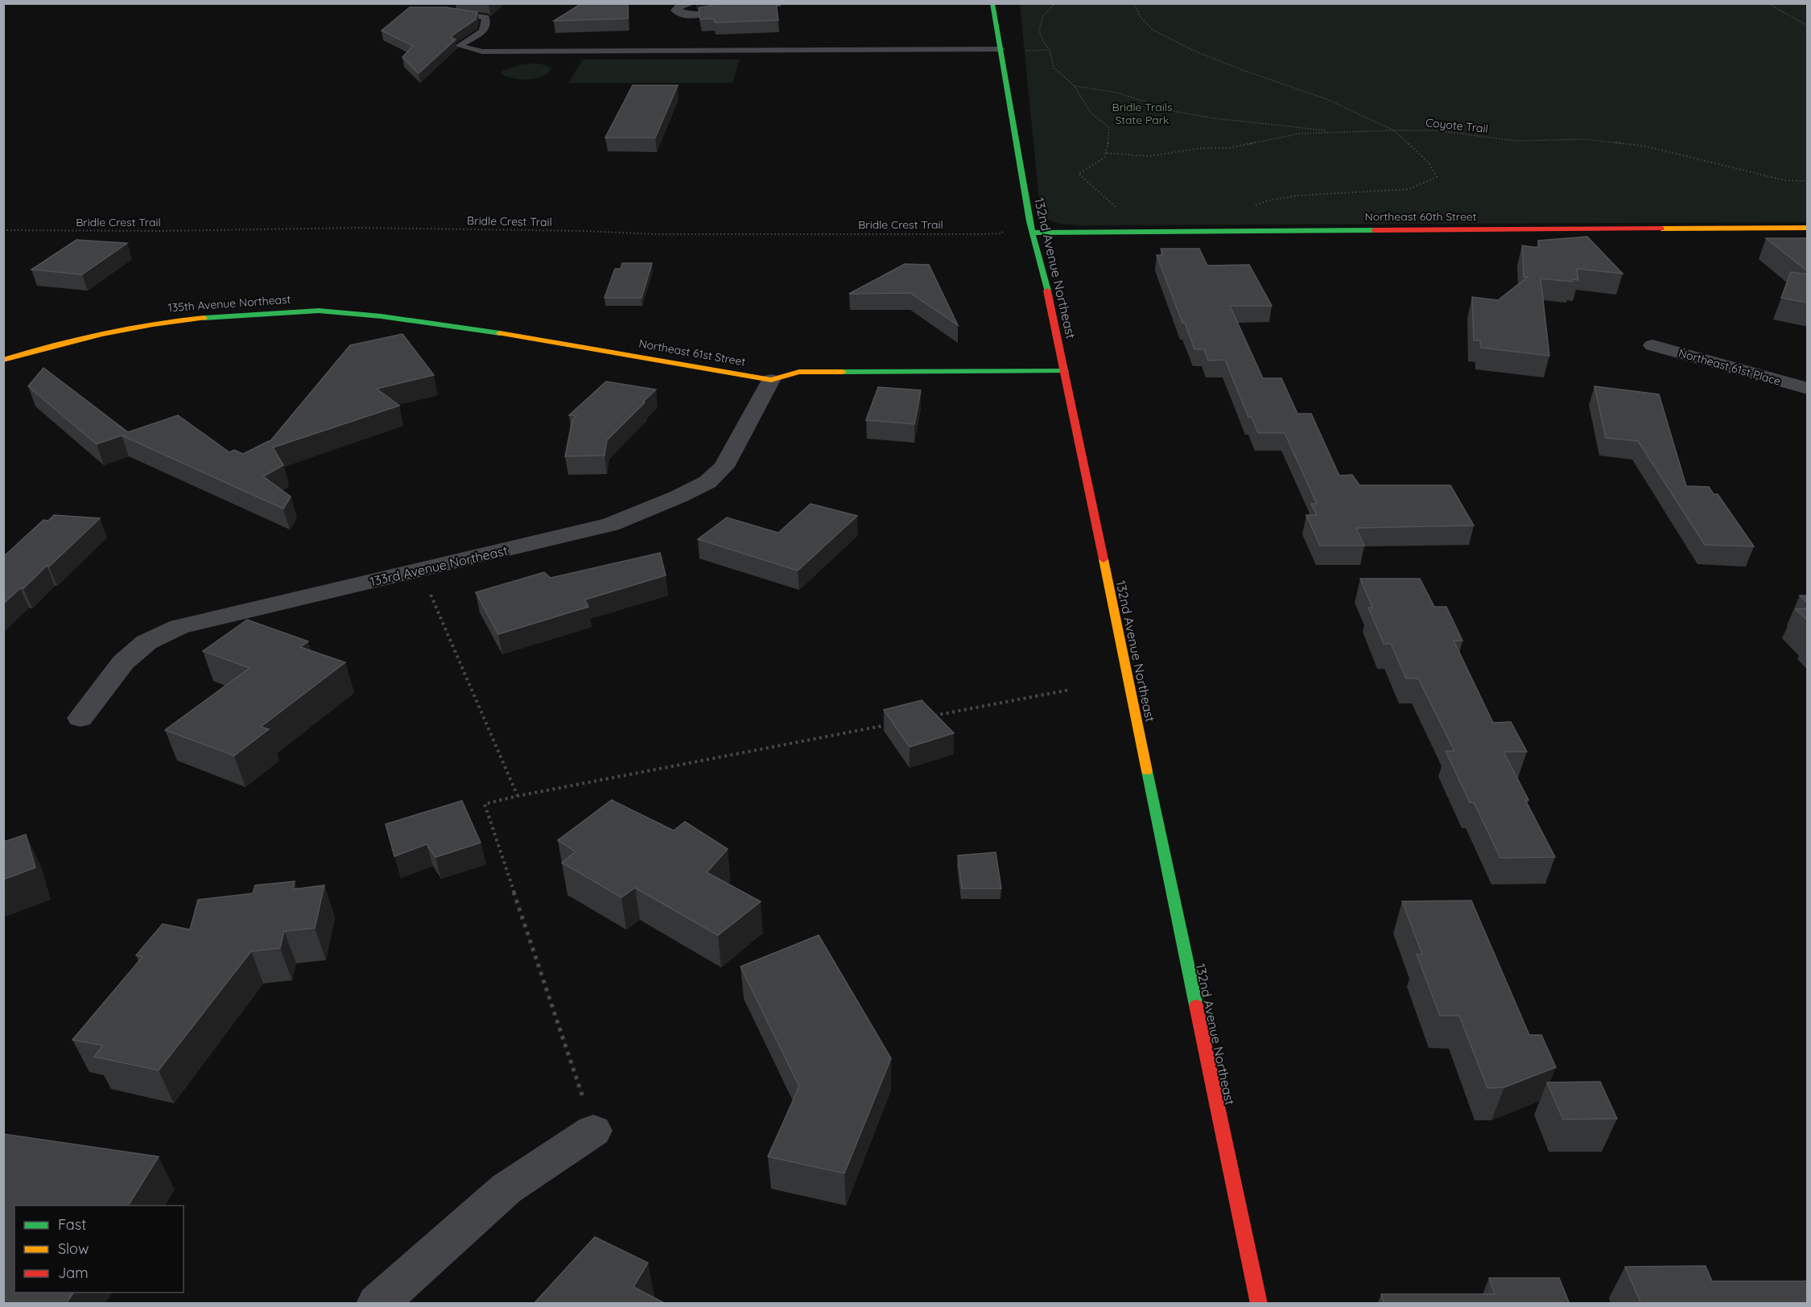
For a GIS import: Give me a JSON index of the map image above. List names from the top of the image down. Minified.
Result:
{"streets":{"street":["Northeast 60th Street","132nd Avenue Northeast","135th Avenue Northeast","Northeast 61st Street","Northeast 61st Place","133rd Avenue Northeast"],"path":["Coyote Trail","Bridle Crest Trail"]},"crossings":[["Northeast 60th Street","132nd Avenue Northeast"],["132nd Avenue Northeast","Northeast 61st Street"],["135th Avenue Northeast","Northeast 61st Street"],["Northeast 61st Street","133rd Avenue Northeast"]],"parks":["Bridle Trails State Park"],"legend":["Fast","Slow","Jam"]}
